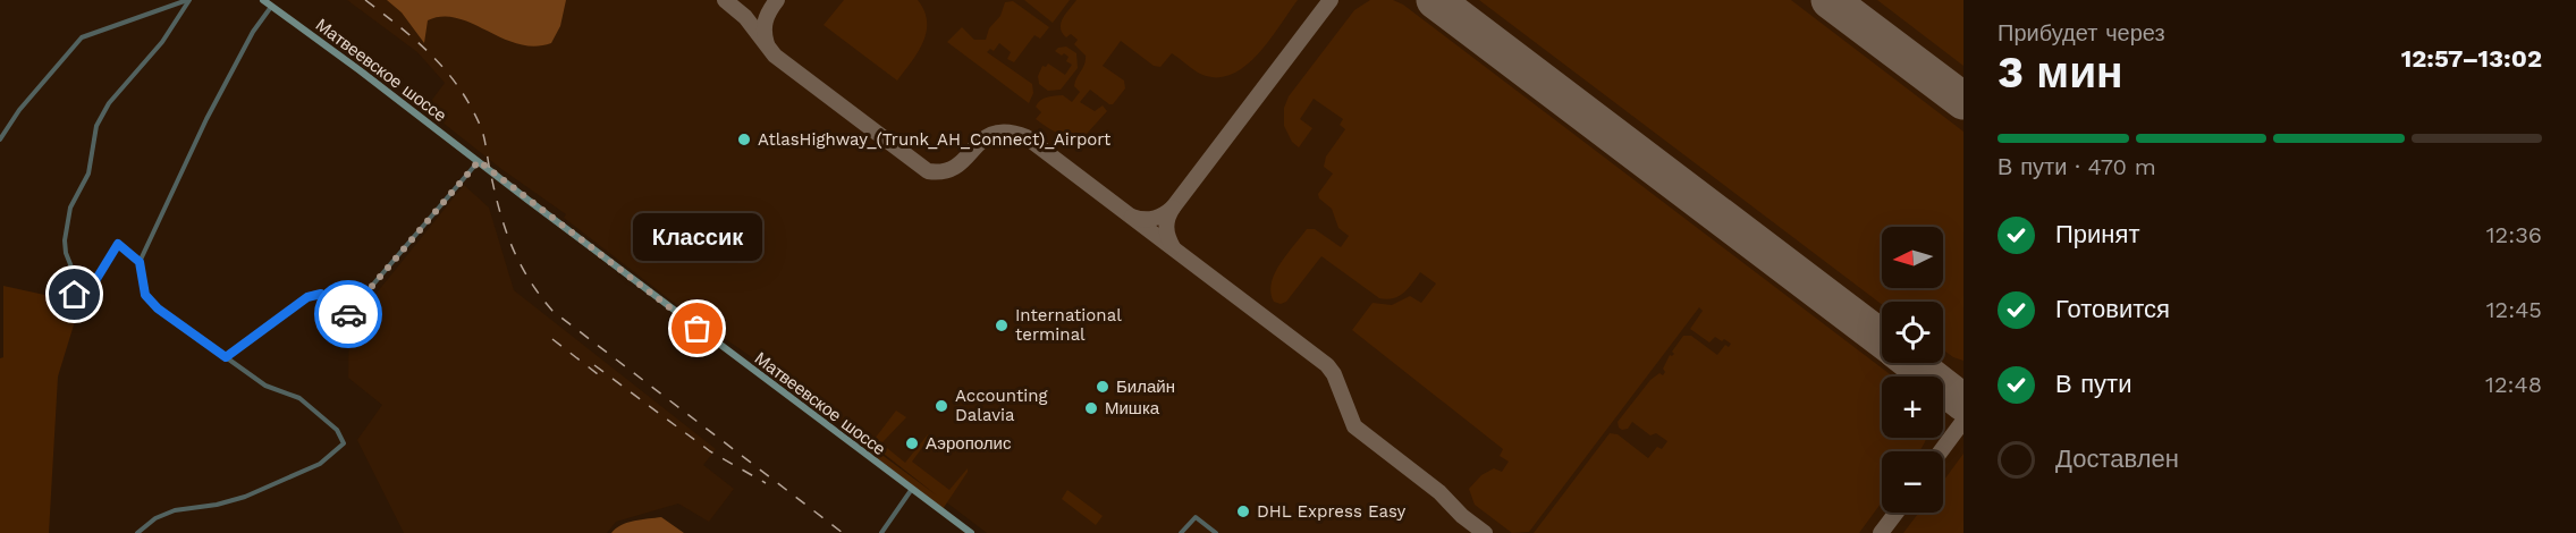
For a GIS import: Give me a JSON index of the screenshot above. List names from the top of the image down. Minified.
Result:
{"streets":{"main road":["Матвеевское шоссе"]},"places":["AtlasHighway_(Trunk_AH_Connect)_Airport","International terminal","Классик","Билайн","Accounting Dalavia","Мишка","Аэрополис","DHL Express Easy"],"north":"left","page":{"heading":["3 мин","Прибудет через","12:57–13:02"],"bar":"В пути · 470 m","list":[["Принят","12:36"],["Готовится","12:45"],["В пути","12:48"],"Доставлен"],"bubble":"Классик","map_buttons":["+","−"]}}
